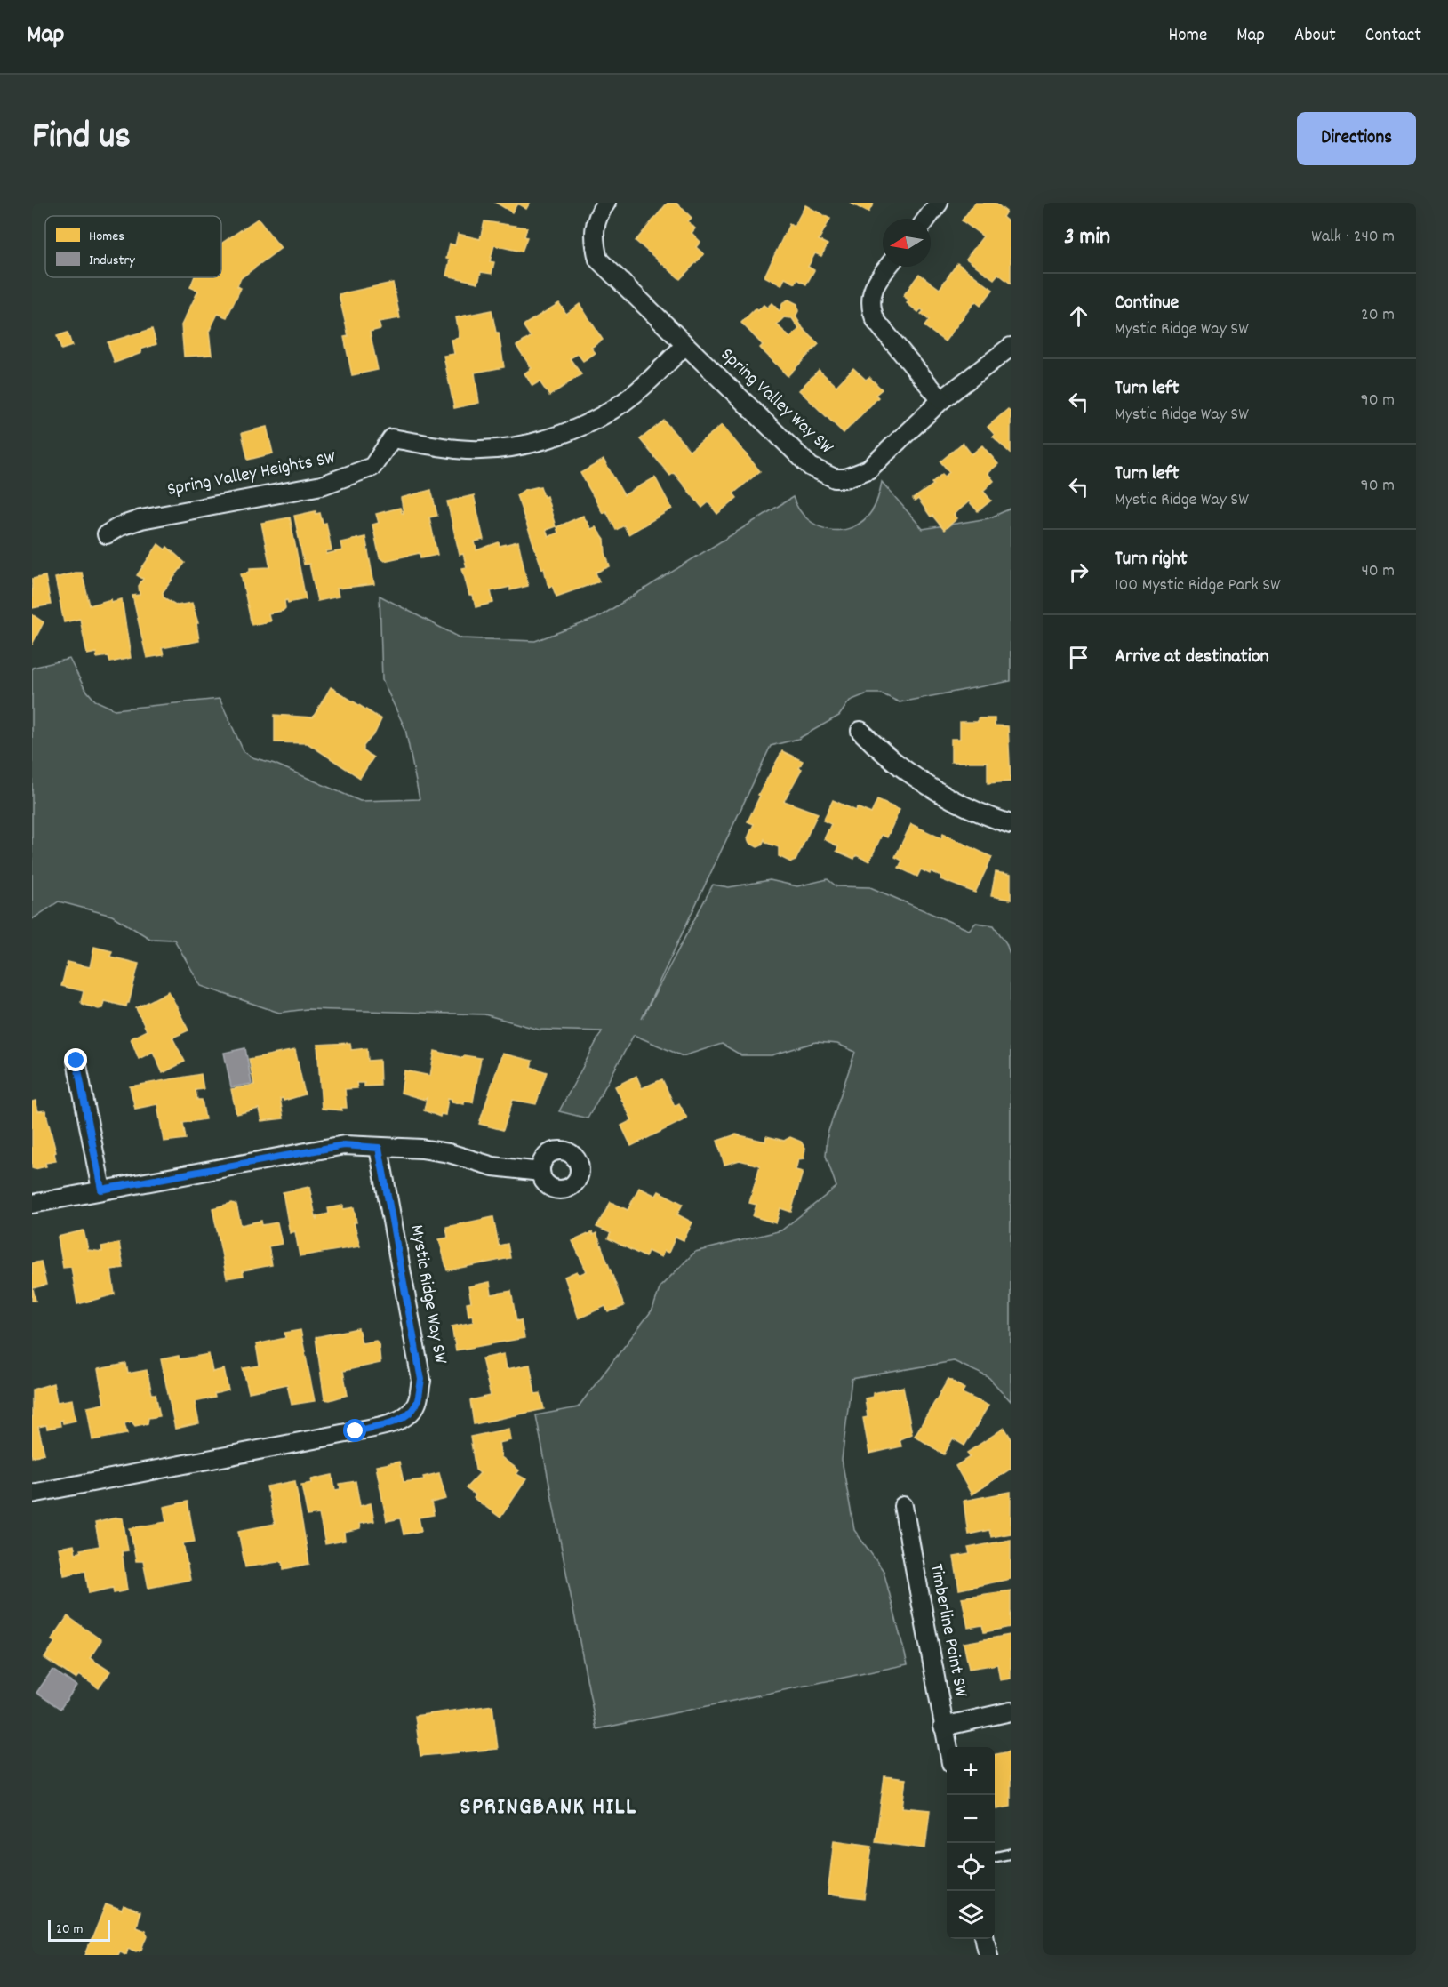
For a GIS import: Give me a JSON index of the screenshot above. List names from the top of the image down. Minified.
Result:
{"streets":{"street":["Spring Valley Way SW","Spring Valley Heights SW","Mystic Ridge Way SW","Timberline Point SW"]},"crossings":[["Spring Valley Way SW","Spring Valley Heights SW"]],"districts":["SPRINGBANK HILL"],"legend":["Homes","Industry"],"scale_bar":"20 m","north":"left","page":{"header":"Map","nav":["Home","Map","About","Contact"],"title":"Find us","buttons":"Directions","heading":["3 min","Walk · 240 m"],"list":[["Continue","Mystic Ridge Way SW","20 m"],["Turn left","Mystic Ridge Way SW","90 m"],["Turn left","Mystic Ridge Way SW","90 m"],["Turn right","100 Mystic Ridge Park SW","40 m"],"Arrive at destination"],"map_buttons":["+","−"],"scale":"20 m"}}
